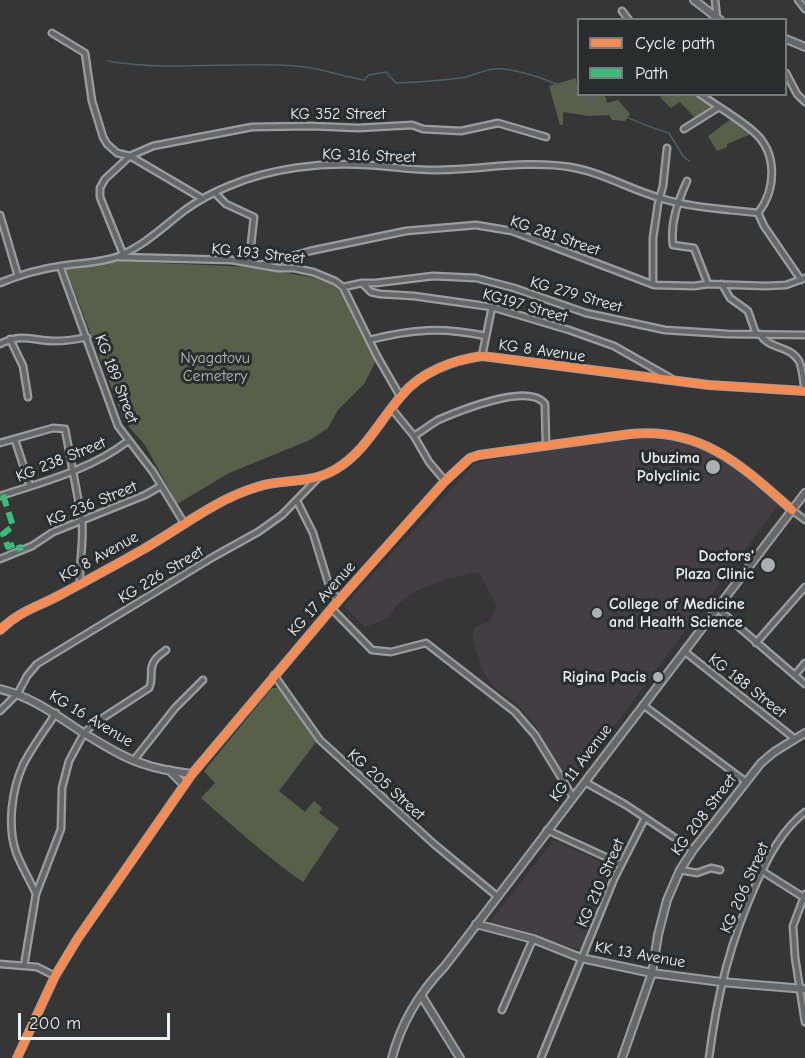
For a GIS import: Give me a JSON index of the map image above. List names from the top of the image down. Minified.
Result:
{"streets":{"street":["KG 352 Street","KG 316 Street","KG 281 Street","KG 193 Street","KG 279 Street","KG197 Street","KG 8 Avenue","KG 189 Street","KG 238 Street","KG 236 Street","KG 226 Street","KG 17 Avenue","KG 188 Street","KG 16 Avenue","KG 11 Avenue","KG 205 Street","KG 208 Street","KG 210 Street","KG 206 Street","KK 13 Avenue"]},"crossings":[["KG 316 Street","KG 193 Street"],["KG 316 Street","KG 189 Street"],["KG 281 Street","KG 193 Street"],["KG 193 Street","KG 279 Street"],["KG 279 Street","KG197 Street"],["KG197 Street","KG 8 Avenue"],["KG 8 Avenue","KG 189 Street"],["KG 8 Avenue","KG 226 Street"],["KG 189 Street","KG 238 Street"],["KG 189 Street","KG 236 Street"],["KG 226 Street","KG 16 Avenue"],["KG 17 Avenue","KG 16 Avenue"],["KG 17 Avenue","KG 11 Avenue"],["KG 17 Avenue","KG 205 Street"],["KG 188 Street","KG 11 Avenue"],["KG 188 Street","KG 208 Street"],["KG 11 Avenue","KG 205 Street"],["KG 11 Avenue","KK 13 Avenue"],["KG 208 Street","KK 13 Avenue"],["KG 210 Street","KK 13 Avenue"],["KG 206 Street","KK 13 Avenue"]],"parks":["Nyagatovu Cemetery"],"places":["Ubuzima Polyclinic","Doctors' Plaza Clinic","College of Medicine and Health Science","Rigina Pacis"],"legend":["Cycle path","Path"],"scale_bar":"200 m"}
